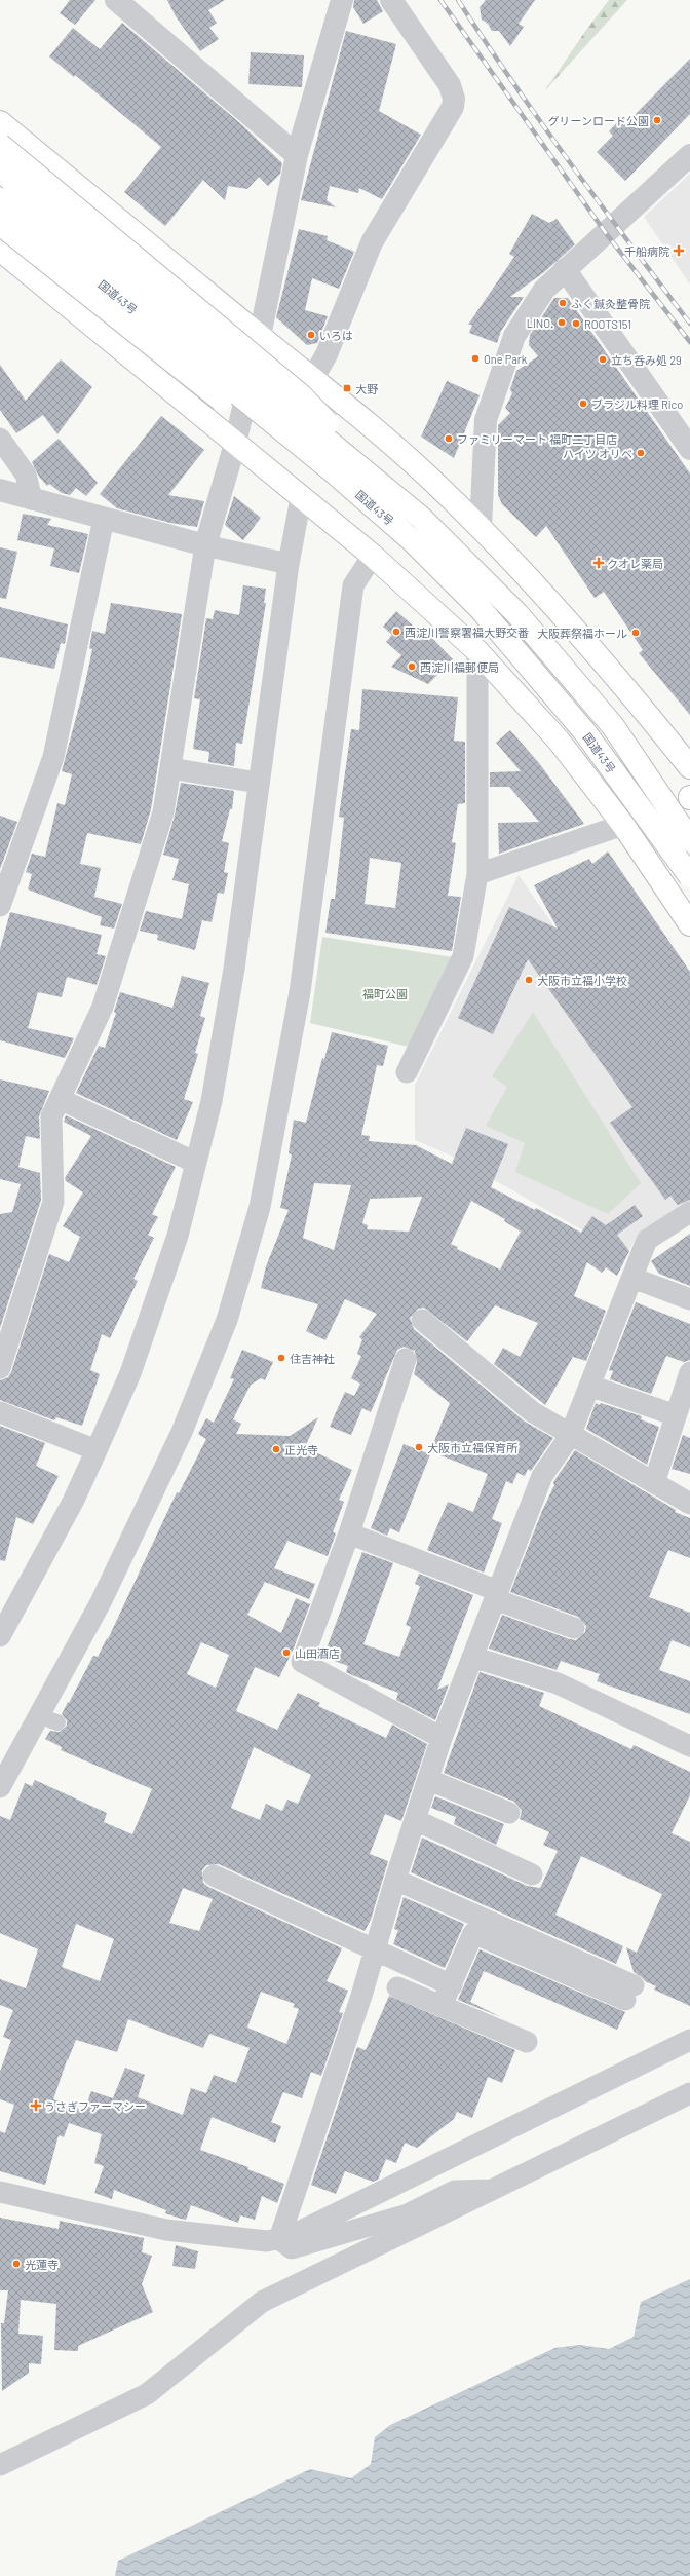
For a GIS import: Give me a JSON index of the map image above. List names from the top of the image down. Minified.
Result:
{"streets":{"highway":["国道43号"]},"parks":["福町公園"],"places":{"other":["グリーンロード公園","ふく鍼灸整骨院","LINO.","ROOTS151","いろは","One Park","立ち呑み処 29","ブラジル料理 Rico","ファミリーマート 福町二丁目店","ハイツ オリベ","西淀川警察署福大野交番","大阪葬祭福ホール","西淀川福郵便局","大阪市立福小学校","住吉神社","大阪市立福保育所","正光寺","山田酒店","光蓮寺"],"health":["千船病院","クオレ薬局","うさぎファーマシー"],"transit":["大野"]}}
